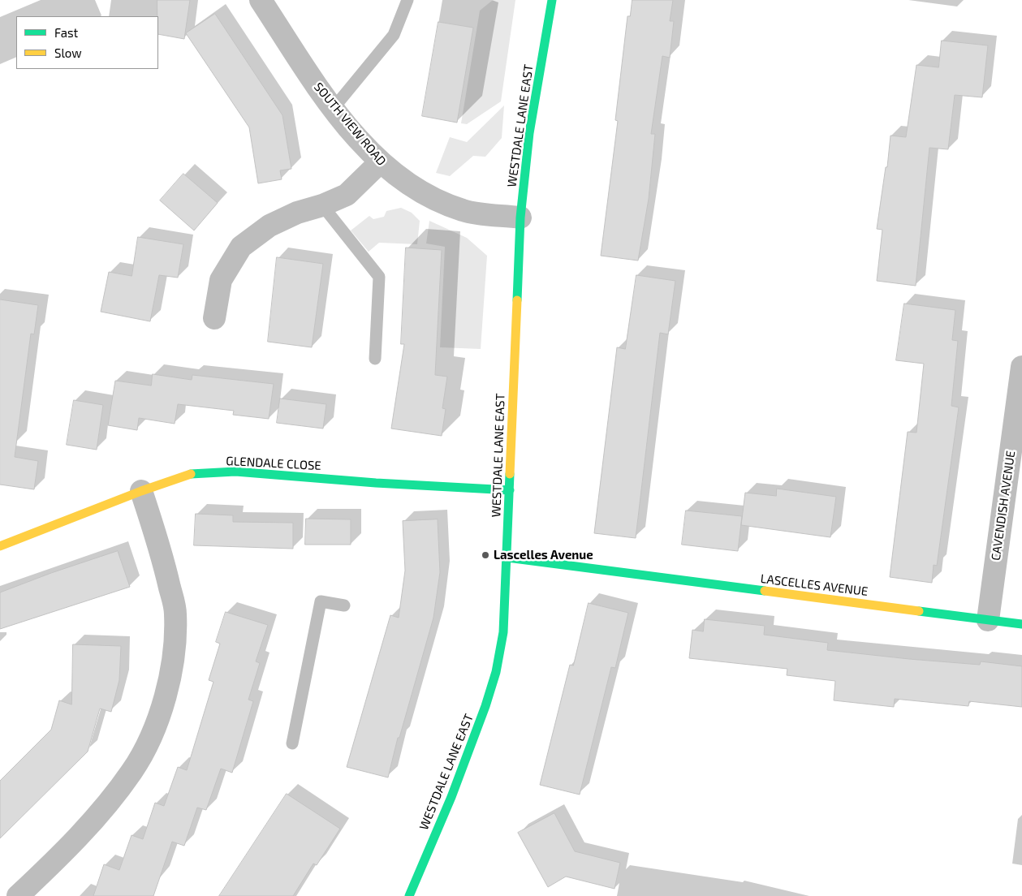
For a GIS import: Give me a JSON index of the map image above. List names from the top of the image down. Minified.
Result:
{"streets":{"street":["SOUTH VIEW ROAD","WESTDALE LANE EAST","GLENDALE CLOSE","CAVENDISH AVENUE","LASCELLES AVENUE"]},"crossings":[["SOUTH VIEW ROAD","WESTDALE LANE EAST"],["WESTDALE LANE EAST","GLENDALE CLOSE"],["WESTDALE LANE EAST","LASCELLES AVENUE"],["CAVENDISH AVENUE","LASCELLES AVENUE"]],"places":["Lascelles Avenue"],"legend":["Fast","Slow"]}
